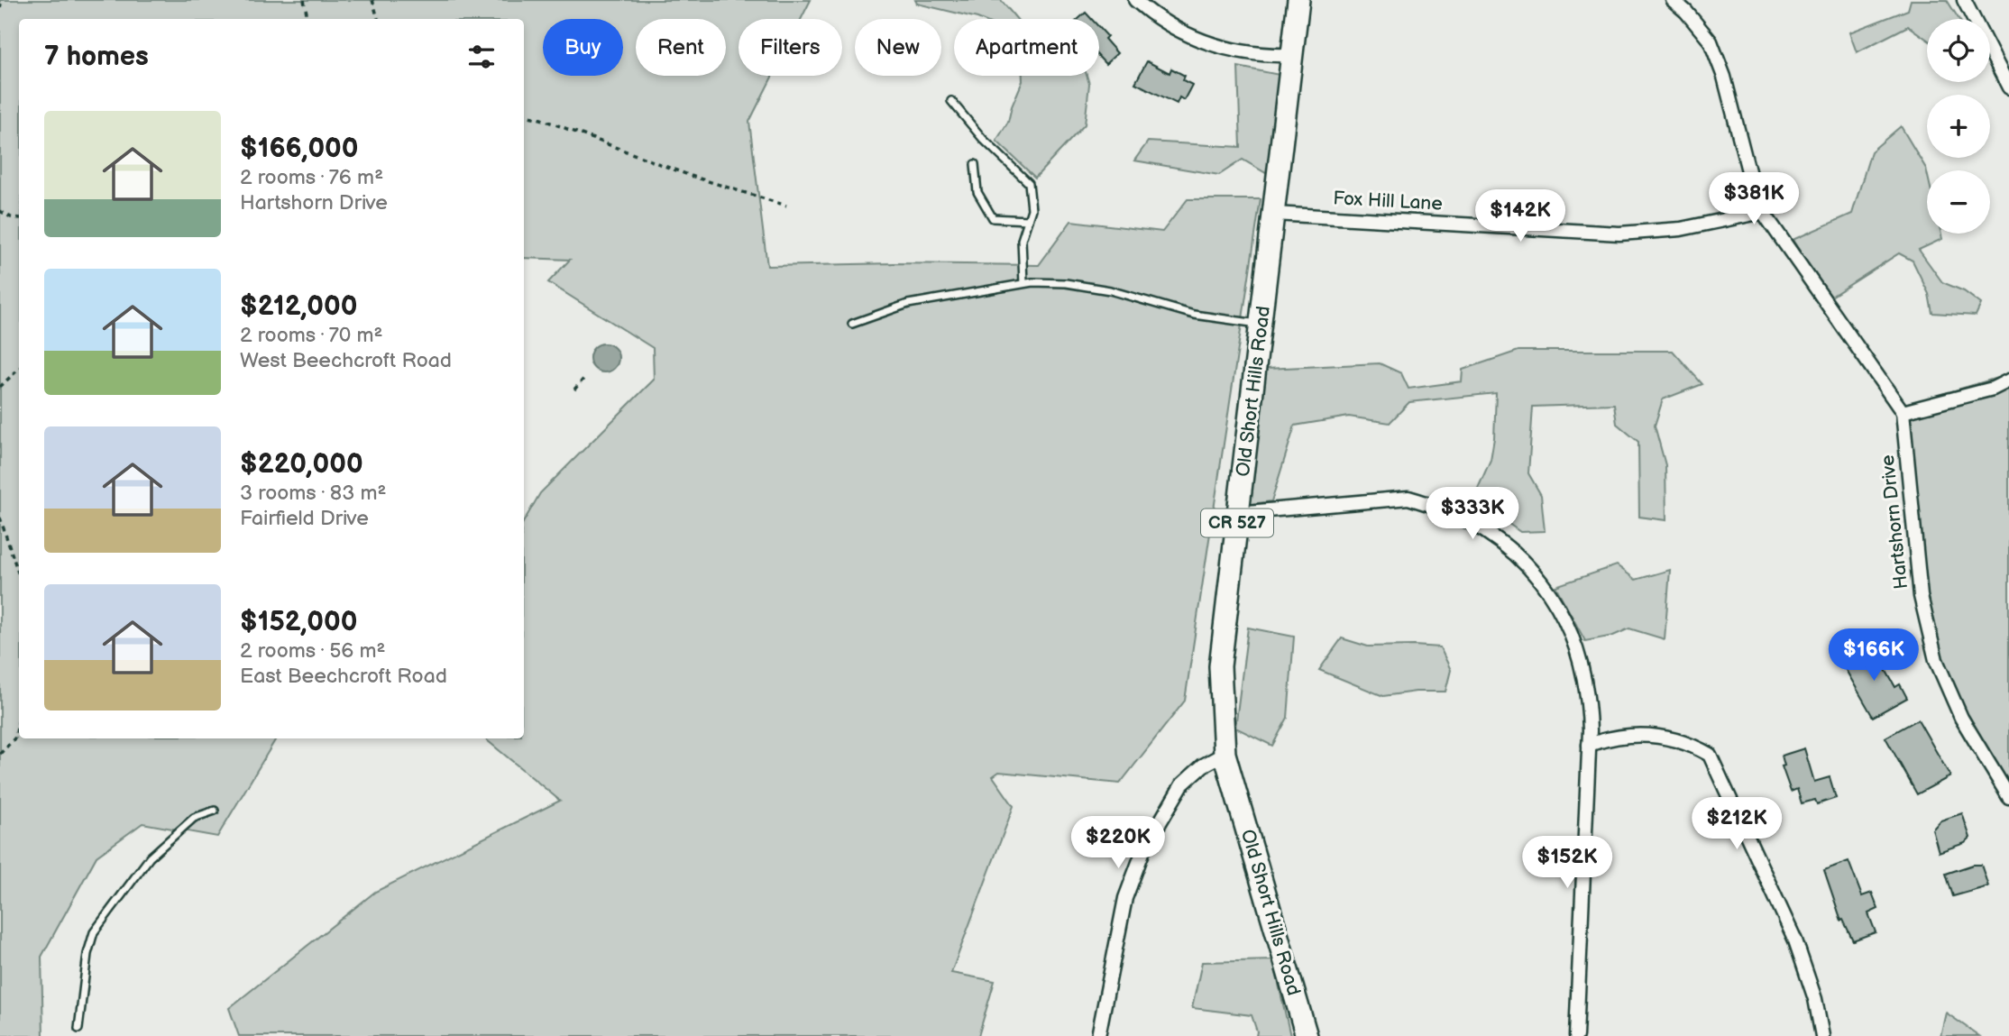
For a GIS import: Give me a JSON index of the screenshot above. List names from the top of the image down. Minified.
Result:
{"streets":{"main road":["Old Short Hills Road","CR 527"],"street":["Fox Hill Lane","Hartshorn Drive"]},"crossings":[["Fox Hill Lane","Old Short Hills Road"]],"page":{"map_buttons":["+","−"],"chip":["Buy","Rent","Filters","New","Apartment"],"heading":"7 homes","list":[{"name":"$166,000","note":"2 rooms · 76 m² · Hartshorn Drive"},{"name":"$212,000","note":"2 rooms · 70 m² · West Beechcroft Road"},{"name":"$220,000","note":"3 rooms · 83 m² · Fairfield Drive"},{"name":"$152,000","note":"2 rooms · 56 m² · East Beechcroft Road"}],"price":["$381K","$142K","$333K","$166K","$212K","$220K","$152K"]}}
